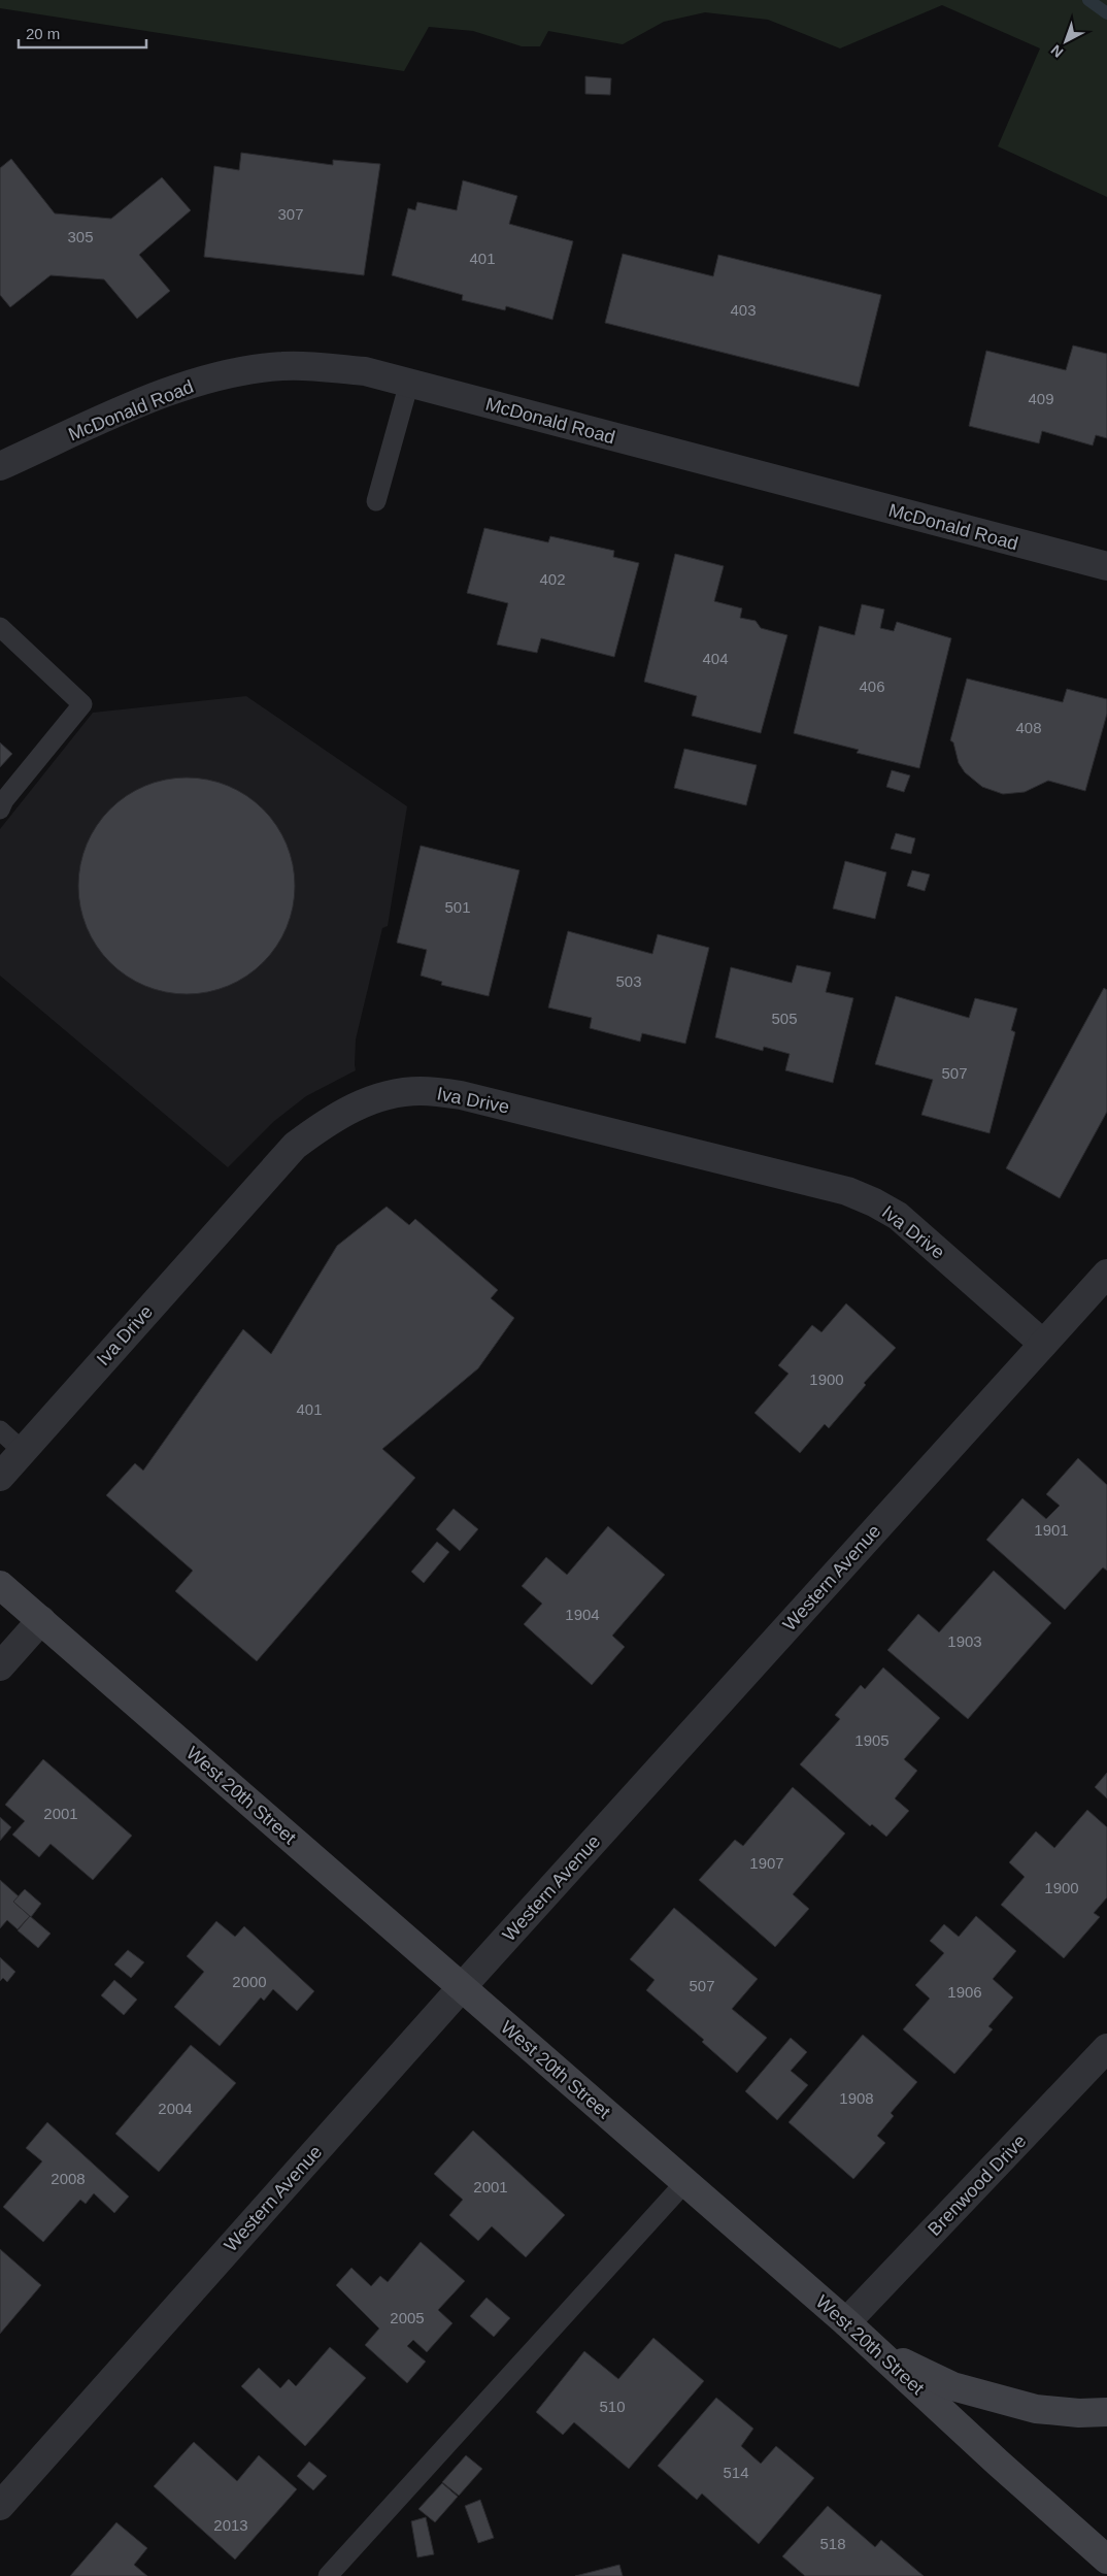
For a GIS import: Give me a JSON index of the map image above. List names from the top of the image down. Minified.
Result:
{"streets":{"main road":["West 20th Street"],"street":["McDonald Road","Iva Drive","Western Avenue","Brenwood Drive"]},"crossings":[["Iva Drive","Western Avenue"],["Western Avenue","West 20th Street"],["West 20th Street","Brenwood Drive"]],"house_numbers":["307","305","401","403","409","402","404","406","408","501","503","505","507","1900","401","1901","1904","1903","1905","2001","1907","1900","2000","507","1906","1908","2004","2008","2001","2005","510","514","2013","518"],"scale_bar":"20 m","north":"bottom left"}
